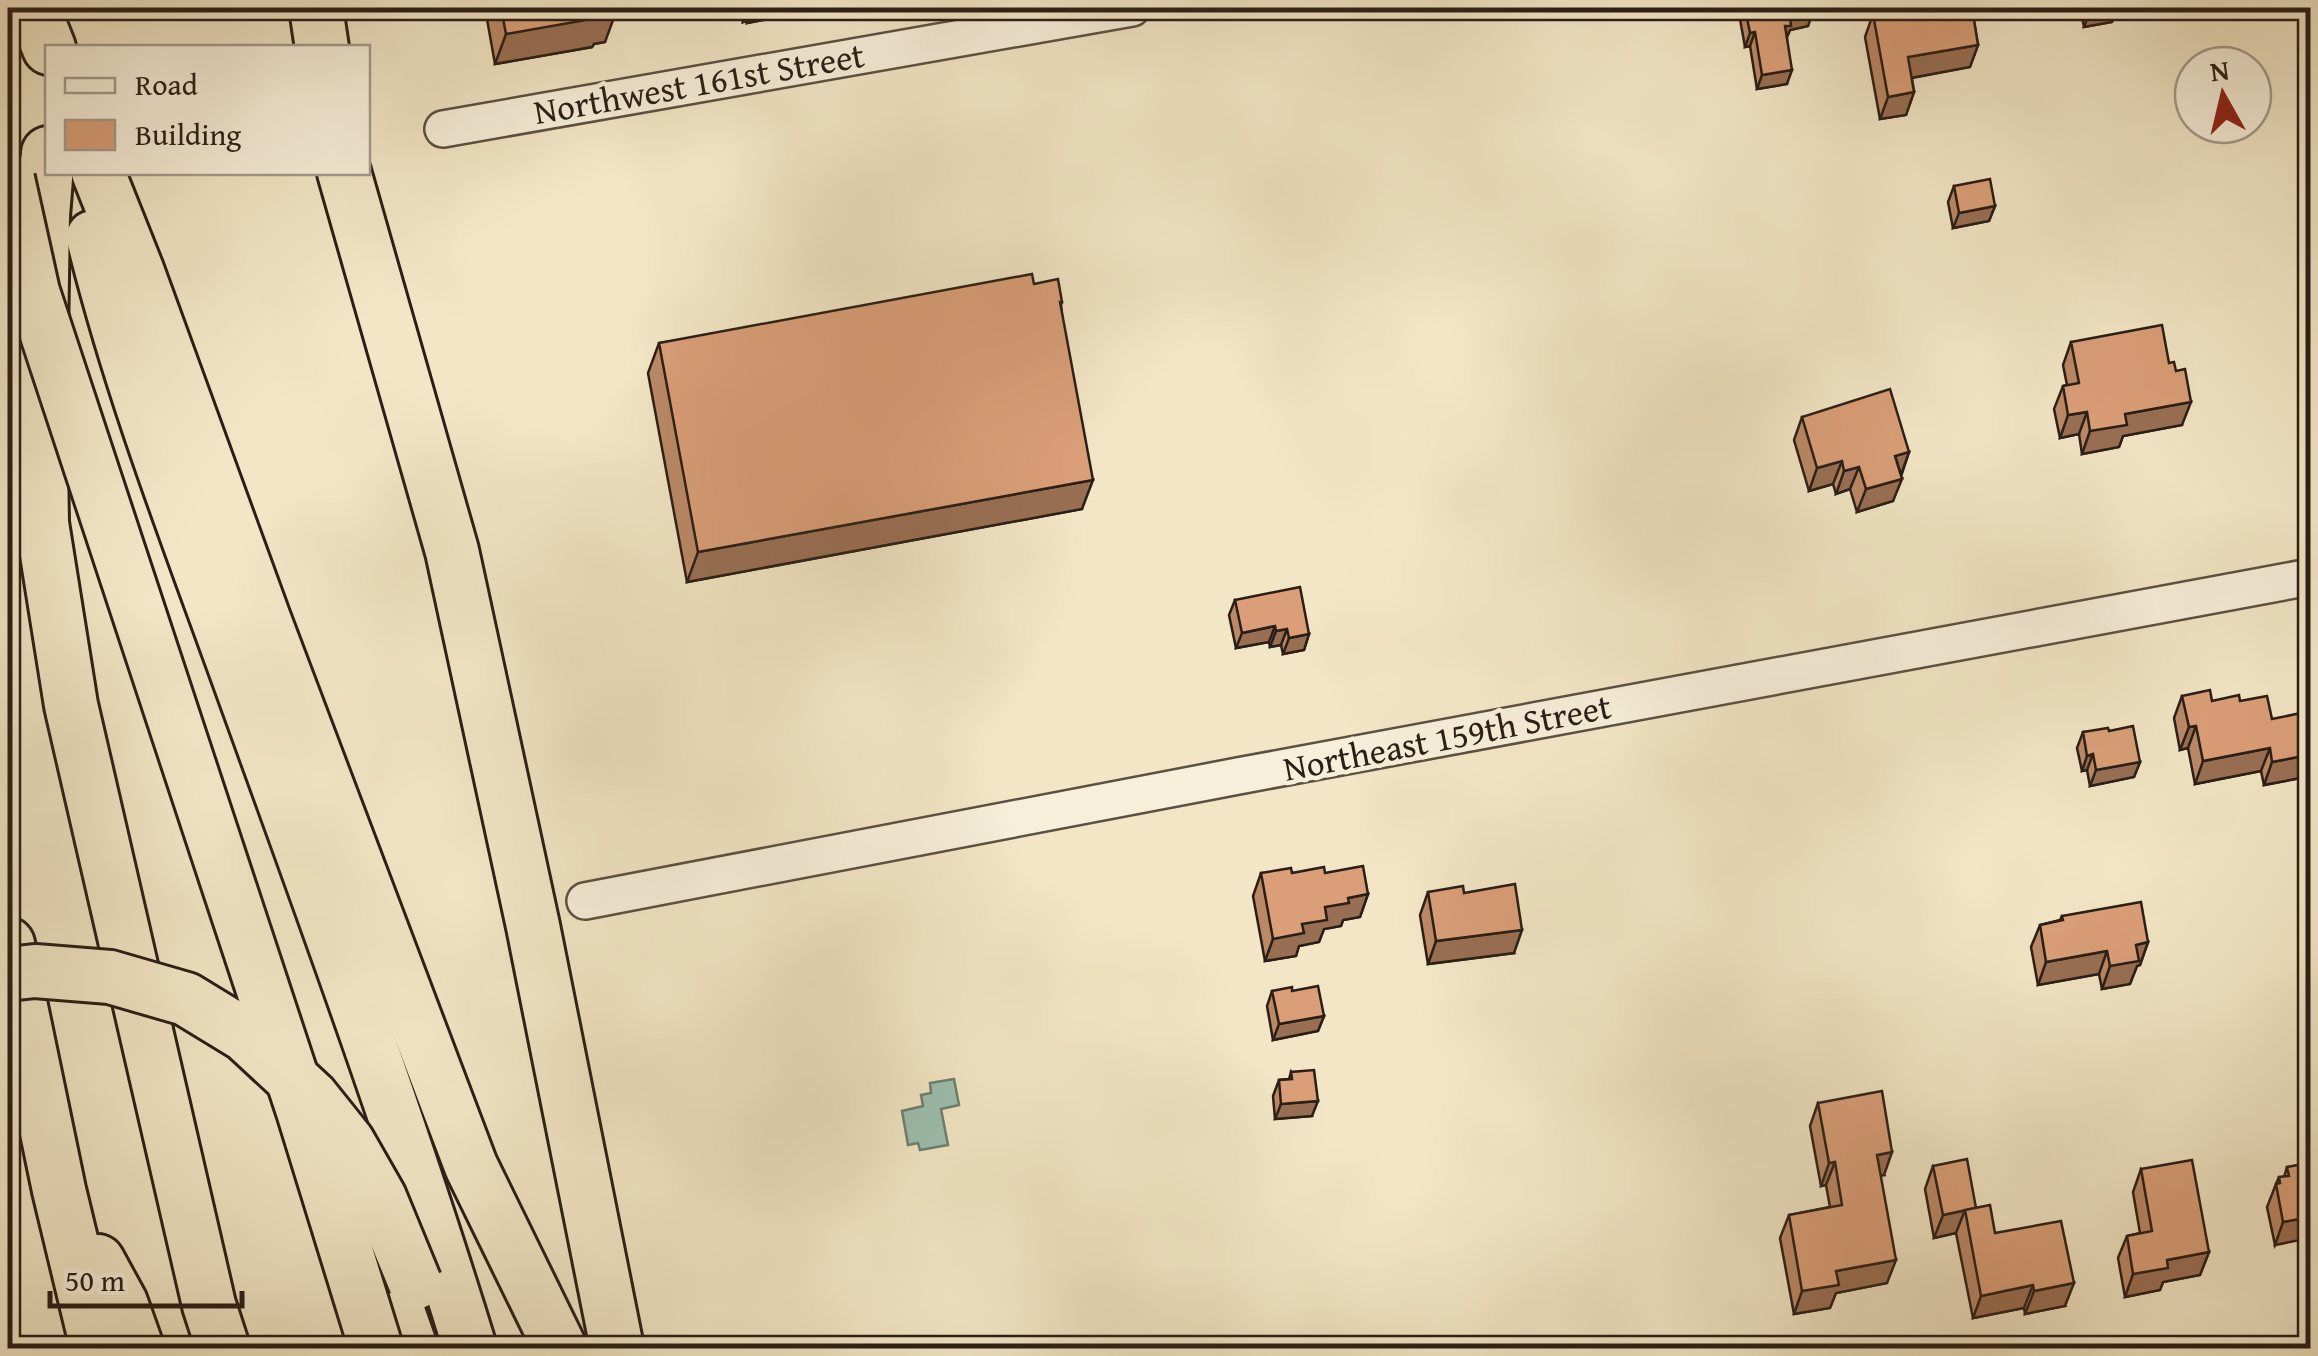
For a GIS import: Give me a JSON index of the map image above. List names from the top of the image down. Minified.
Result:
{"streets":{"street":["Northwest 161st Street","Northeast 159th Street"]},"legend":["Road","Building"],"scale_bar":"50 m","north":"top"}
